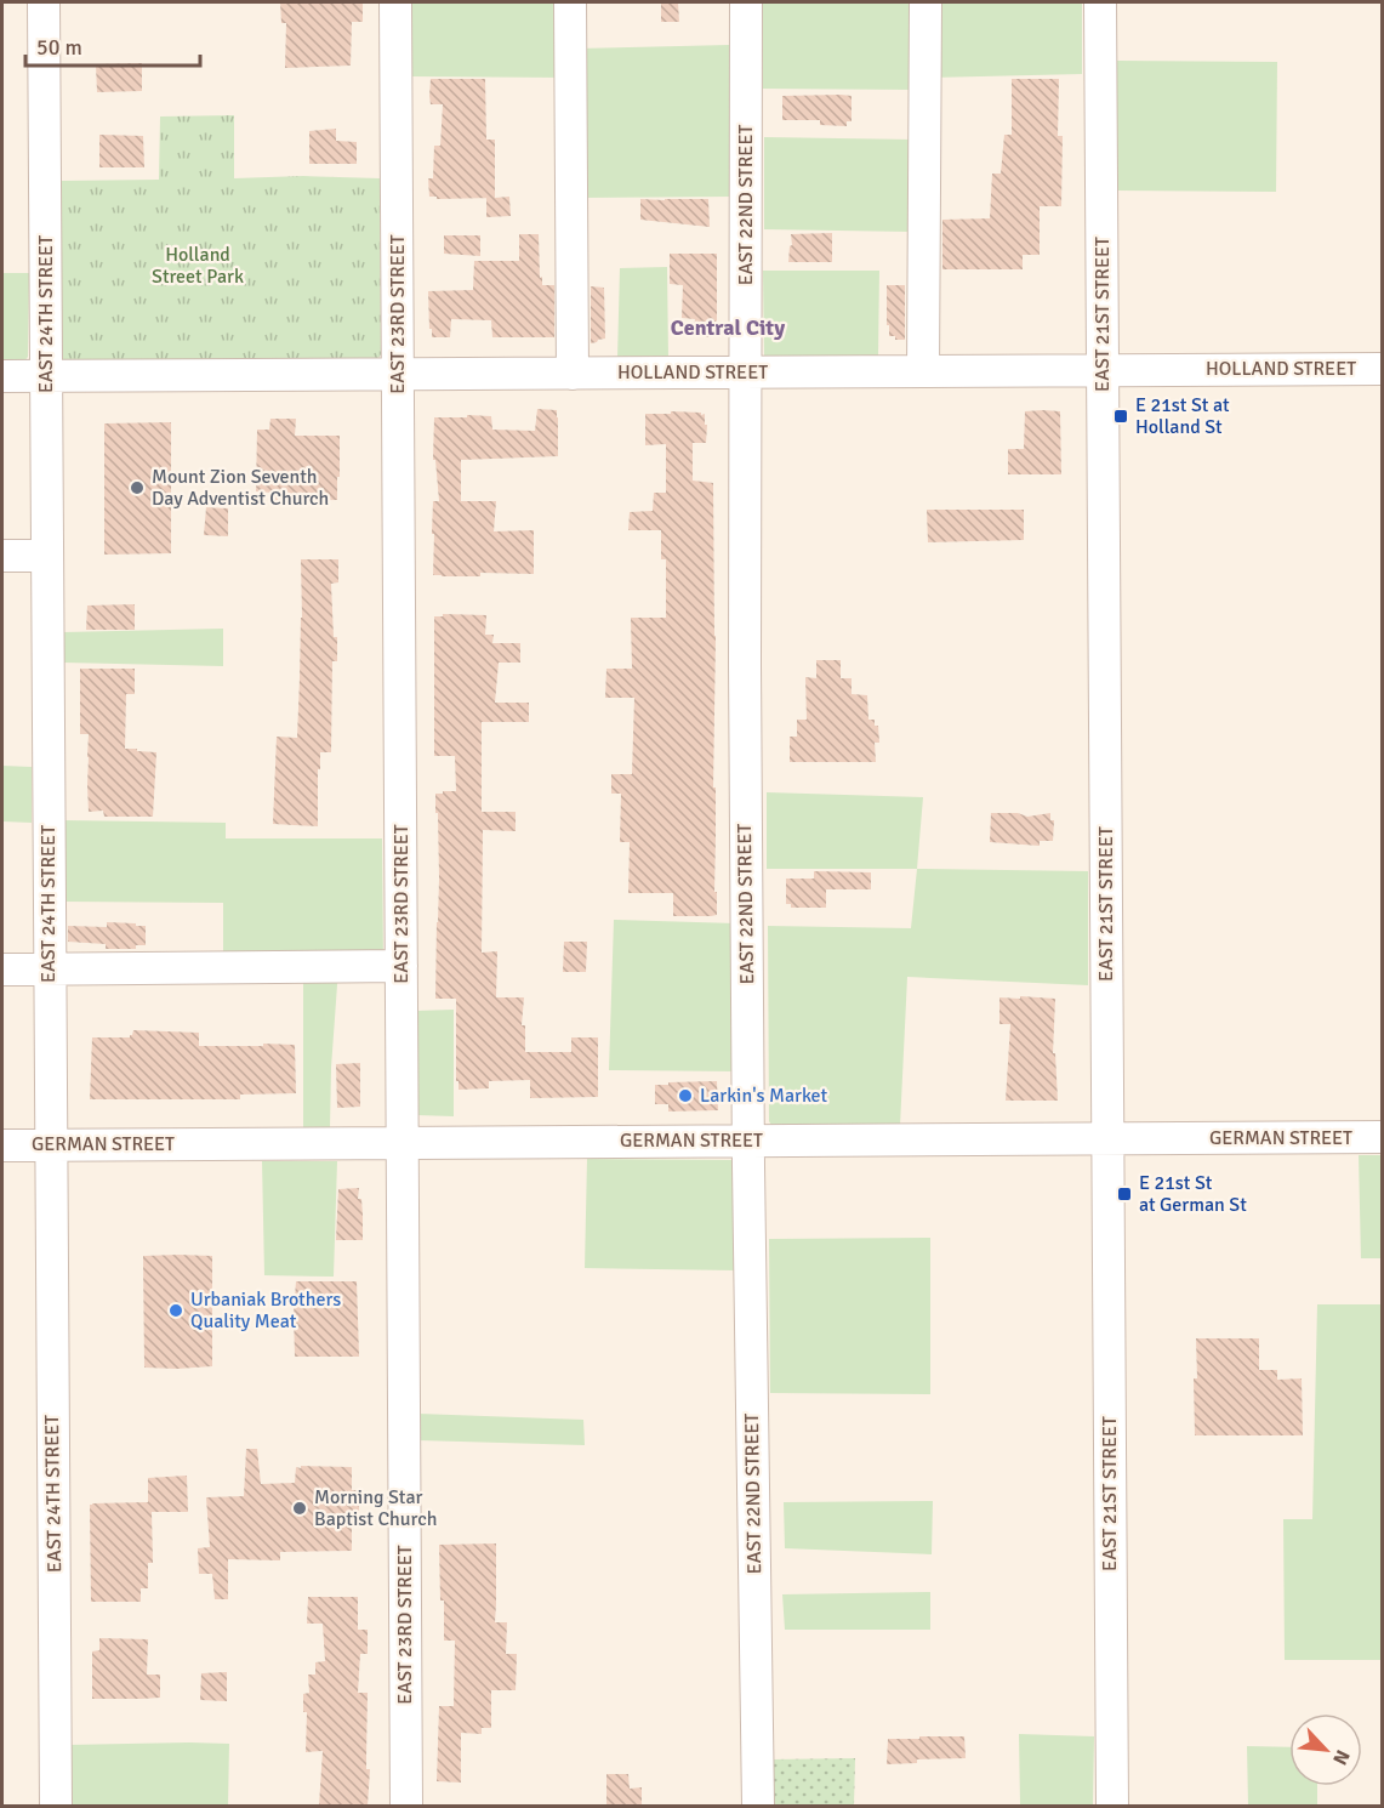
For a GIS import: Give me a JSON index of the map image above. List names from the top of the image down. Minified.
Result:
{"streets":{"street":["EAST 22ND STREET","EAST 24TH STREET","EAST 23RD STREET","EAST 21ST STREET","HOLLAND STREET","GERMAN STREET"]},"crossings":[["EAST 22ND STREET","HOLLAND STREET"],["EAST 22ND STREET","GERMAN STREET"],["EAST 24TH STREET","HOLLAND STREET"],["EAST 24TH STREET","GERMAN STREET"],["EAST 23RD STREET","HOLLAND STREET"],["EAST 23RD STREET","GERMAN STREET"],["EAST 21ST STREET","HOLLAND STREET"],["EAST 21ST STREET","GERMAN STREET"]],"districts":["Central City"],"parks":["Holland Street Park"],"places":{"transit":["E 21st St at Holland St","E 21st St at German St"],"other":["Mount Zion Seventh Day Adventist Church","Larkin's Market","Urbaniak Brothers Quality Meat","Morning Star Baptist Church"]},"scale_bar":"50 m","north":"bottom right"}
